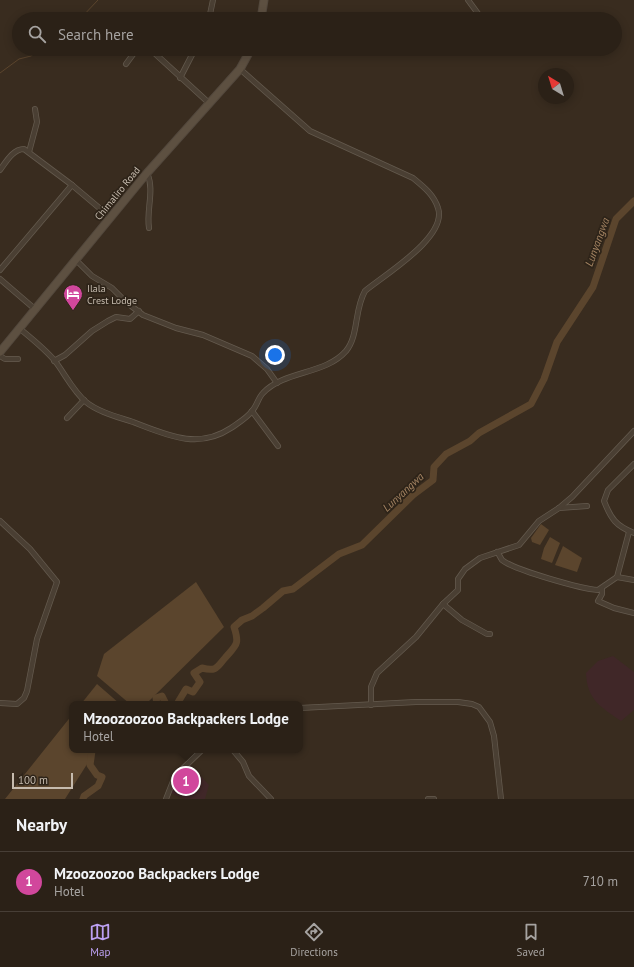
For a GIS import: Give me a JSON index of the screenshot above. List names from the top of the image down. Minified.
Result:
{"streets":{"street":["Chimaliro Road"]},"water":["Lunyangwa"],"places":{"hotel":["Ilala Crest Lodge"]},"scale_bar":"100 m","north":"top left","page":{"search":"Search here","popup":["Mzoozoozoo Backpackers Lodge","Hotel"],"pins":"1","scale":"100 m","heading":"Nearby","list":[{"mark":"1","name":"Mzoozoozoo Backpackers Lodge","note":"Hotel","value":"710 m"}],"nav":["Map","Directions","Saved"]}}
